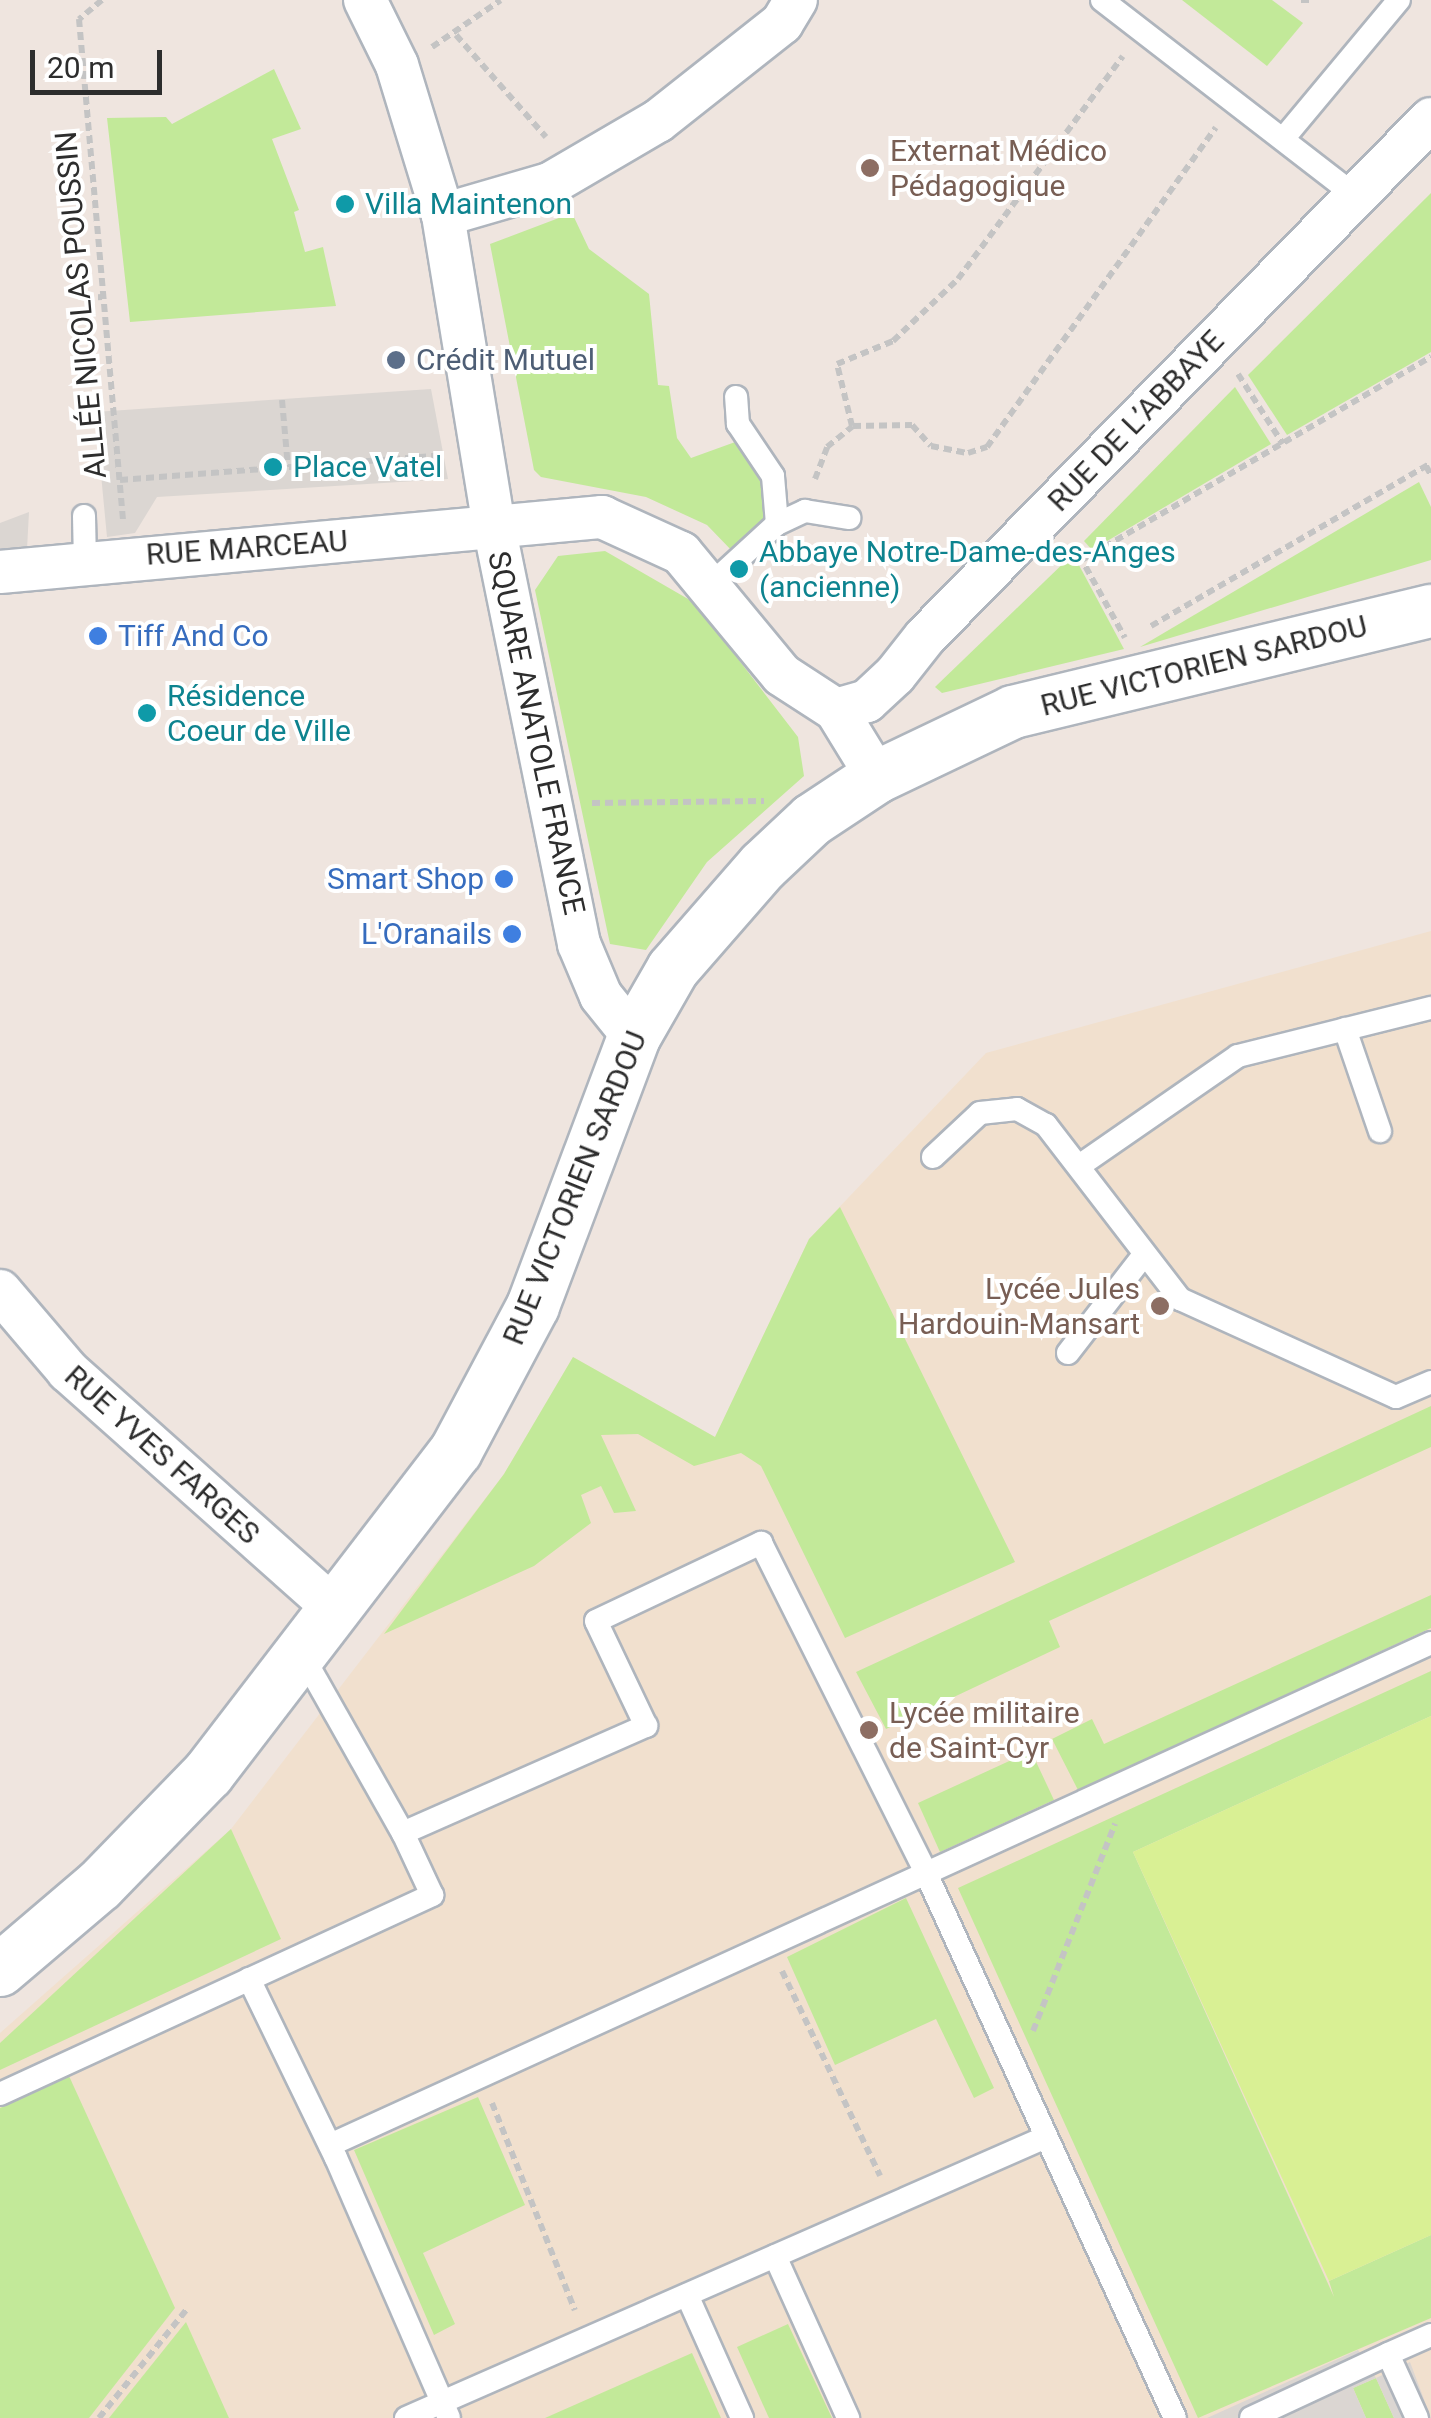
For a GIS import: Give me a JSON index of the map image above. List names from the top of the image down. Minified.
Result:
{"streets":{"street":["RUE DE L’ABBAYE","RUE MARCEAU","RUE VICTORIEN SARDOU","SQUARE ANATOLE FRANCE","RUE YVES FARGES"],"path":["ALLÉE NICOLAS POUSSIN"]},"crossings":[["ALLÉE NICOLAS POUSSIN","RUE MARCEAU"],["RUE DE L’ABBAYE","SQUARE ANATOLE FRANCE"],["RUE MARCEAU","SQUARE ANATOLE FRANCE"],["RUE VICTORIEN SARDOU","SQUARE ANATOLE FRANCE"],["RUE VICTORIEN SARDOU","RUE YVES FARGES"]],"places":["Externat Médico Pédagogique","Villa Maintenon","Crédit Mutuel","Place Vatel","Abbaye Notre-Dame-des-Anges (ancienne)","Tiff And Co","Résidence Coeur de Ville","Smart Shop","L'Oranails","Lycée Jules Hardouin-Mansart","Lycée militaire de Saint-Cyr"],"scale_bar":"20 m"}
